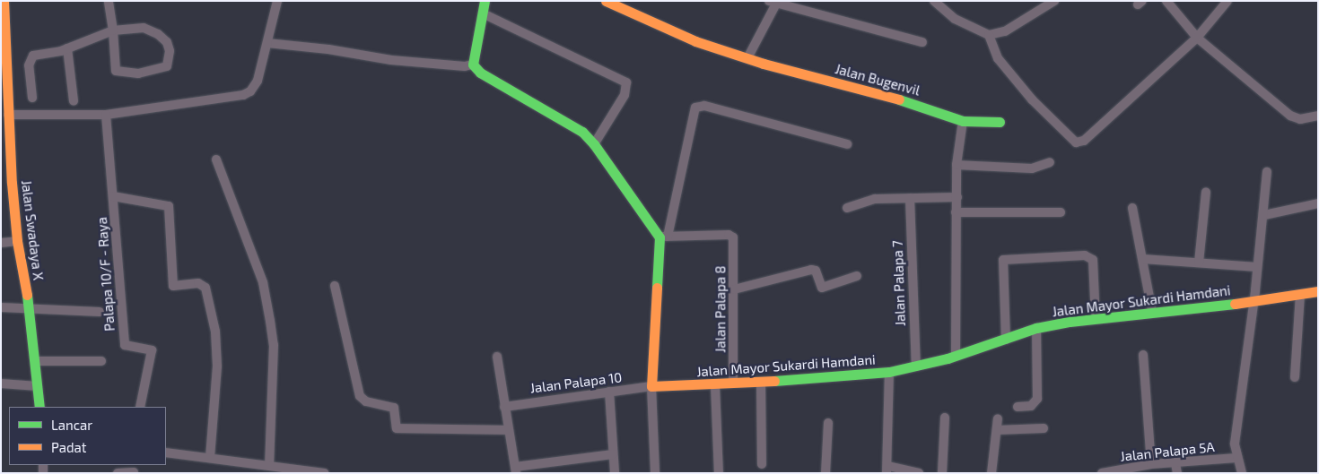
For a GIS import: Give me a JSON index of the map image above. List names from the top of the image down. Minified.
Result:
{"streets":{"street":["Jalan Bugenvil","Jalan Swadaya X","Palapa 10/F - Raya","Jalan Palapa 7","Jalan Mayor Sukardi Hamdani","Jalan Palapa 8","Jalan Palapa 10","Jalan Palapa 5A"]},"crossings":[["Jalan Palapa 7","Jalan Mayor Sukardi Hamdani"],["Jalan Mayor Sukardi Hamdani","Jalan Palapa 8"],["Jalan Mayor Sukardi Hamdani","Jalan Palapa 10"]],"legend":["Lancar","Padat"]}
